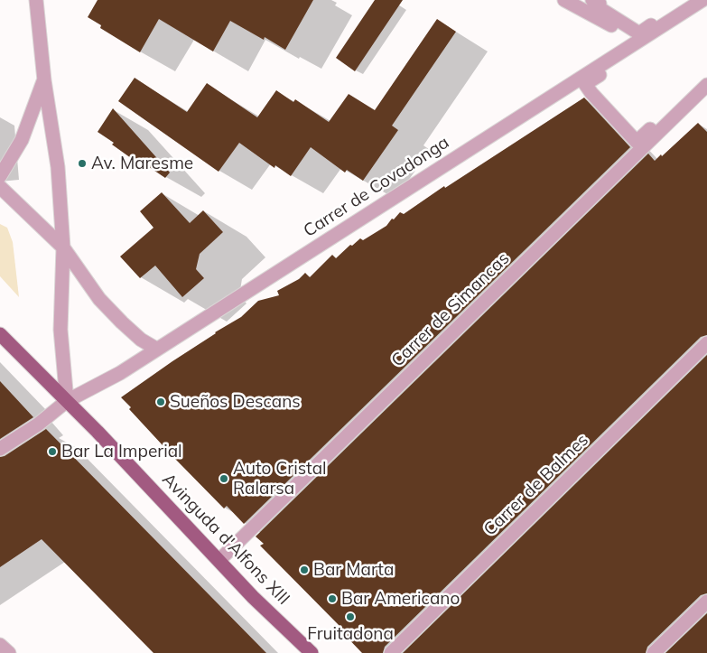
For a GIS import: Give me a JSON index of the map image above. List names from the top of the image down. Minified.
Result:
{"streets":{"main road":["Avinguda d'Alfons XIII"],"street":["Carrer de Covadonga","Carrer de Simancas","Carrer de Balmes"]},"crossings":[["Carrer de Covadonga","Avinguda d'Alfons XIII"],["Carrer de Simancas","Avinguda d'Alfons XIII"]],"places":["Av. Maresme","Sueños Descans","Bar La Imperial","Auto Cristal Ralarsa","Bar Marta","Bar Americano","Fruitadona"]}
